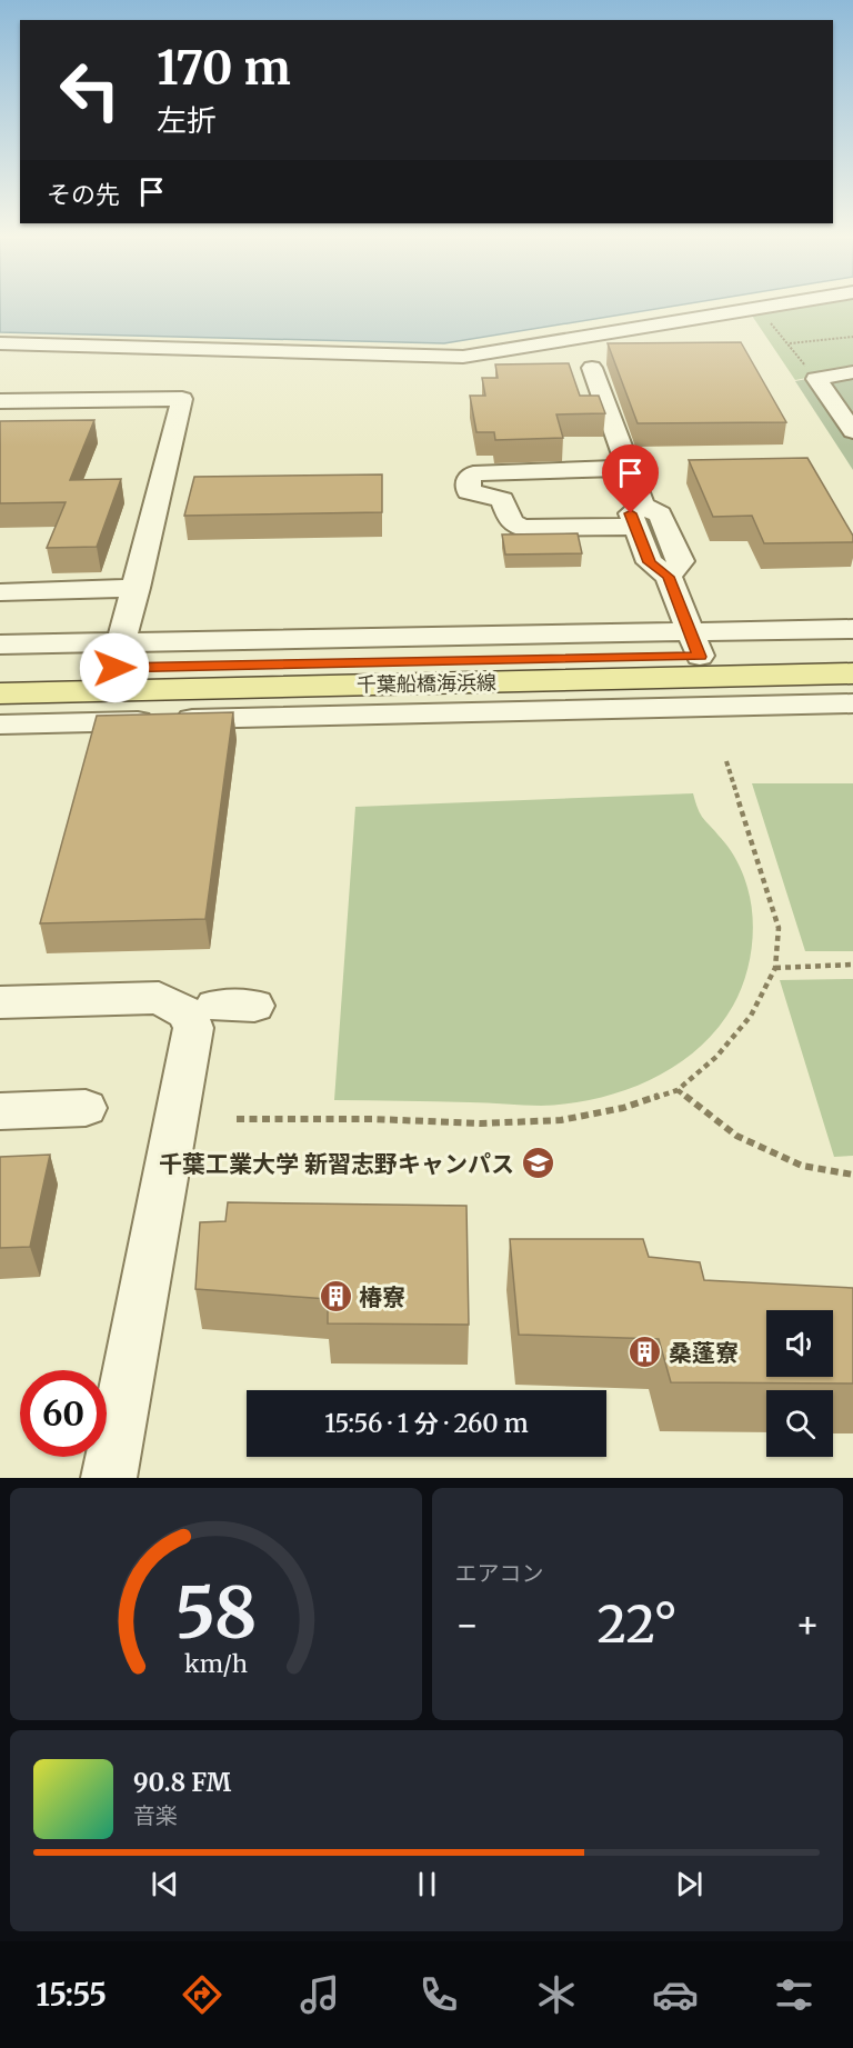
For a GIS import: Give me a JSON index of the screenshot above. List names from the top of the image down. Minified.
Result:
{"streets":{"main road":["千葉船橋海浜線"]},"places":{"school or university":["千葉工業大学 新習志野キャンパス"],"building":["椿寮","桑蓬寮"]},"page":{"turn":["170 m","左折"],"then":"その先","limit":"60","trip":"15:56 · 1 分 · 260 m","tile":"エアコン","heat":["−","22°","+"],"song":["90.8 FM","音楽"],"tabs":"15:55","gauge":["58","km/h"]}}
